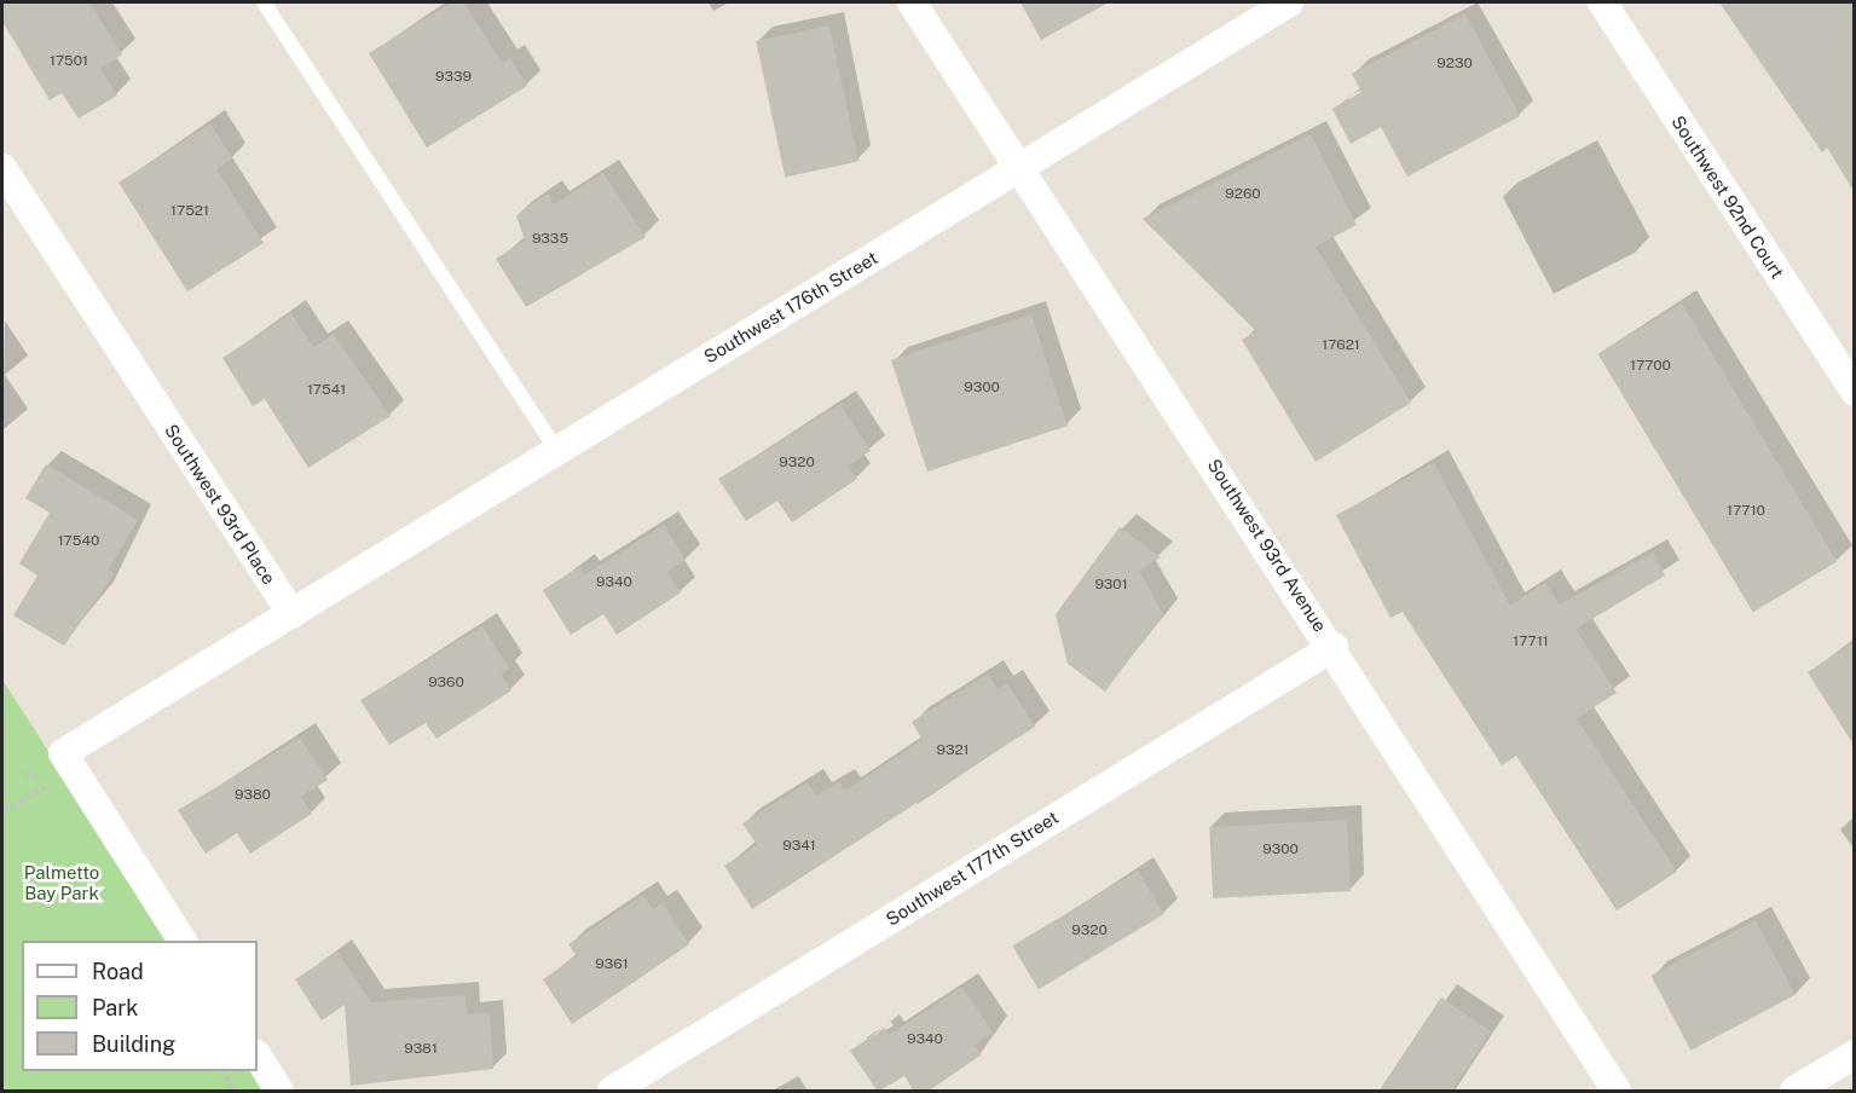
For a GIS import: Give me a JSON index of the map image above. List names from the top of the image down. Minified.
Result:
{"streets":{"street":["Southwest 92nd Court","Southwest 176th Street","Southwest 93rd Place","Southwest 93rd Avenue","Southwest 177th Street"]},"crossings":[["Southwest 176th Street","Southwest 93rd Place"],["Southwest 176th Street","Southwest 93rd Avenue"],["Southwest 93rd Avenue","Southwest 177th Street"]],"parks":["Palmetto Bay Park"],"house_numbers":["17501","9230","9339","9260","17521","9335","17621","17700","9300","17541","9320","17710","17540","9340","9301","17711","9360","9321","9380","9341","9300","9320","9361","9340","9381"],"legend":["Road","Park","Building"]}
